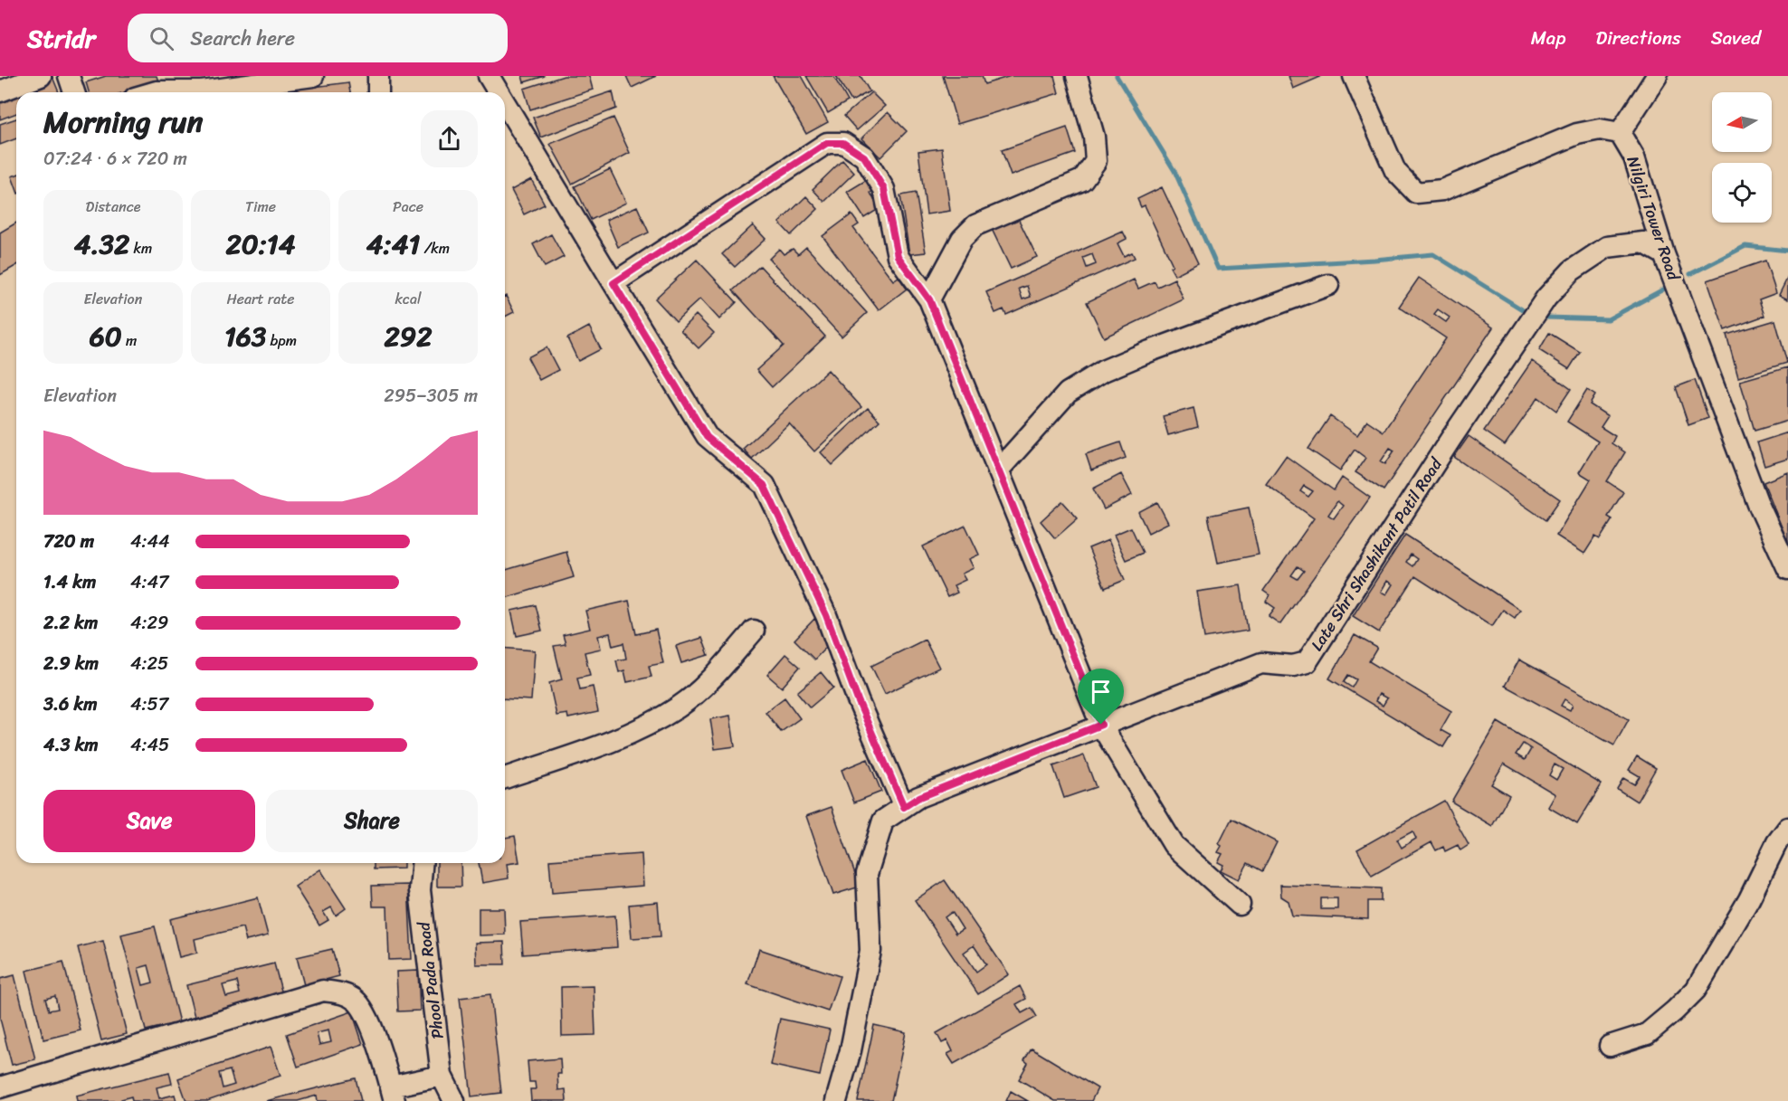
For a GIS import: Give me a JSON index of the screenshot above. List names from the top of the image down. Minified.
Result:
{"streets":{"street":["Nilgiri Tower Road","Late Shri Shashikant Patil Road","Phool Pada Road"]},"crossings":[["Nilgiri Tower Road","Late Shri Shashikant Patil Road"]],"north":"left","page":{"header":"Stridr","search":"Search here","nav":["Map","Directions","Saved"],"heading":["Morning run","07:24 · 6 × 720 m"],"stats":[["Distance","4.32 km"],["Time","20:14"],["Pace","4:41 /km"],["Elevation","60 m"],["Heart rate","163 bpm"],["kcal","292"]],"chart":["Elevation","295–305 m"],"list":[{"name":"720 m","note":"4:44"},{"name":"1.4 km","note":"4:47"},{"name":"2.2 km","note":"4:29"},{"name":"2.9 km","note":"4:25"},{"name":"3.6 km","note":"4:57"},{"name":"4.3 km","note":"4:45"}],"buttons":["Save","Share"]}}
